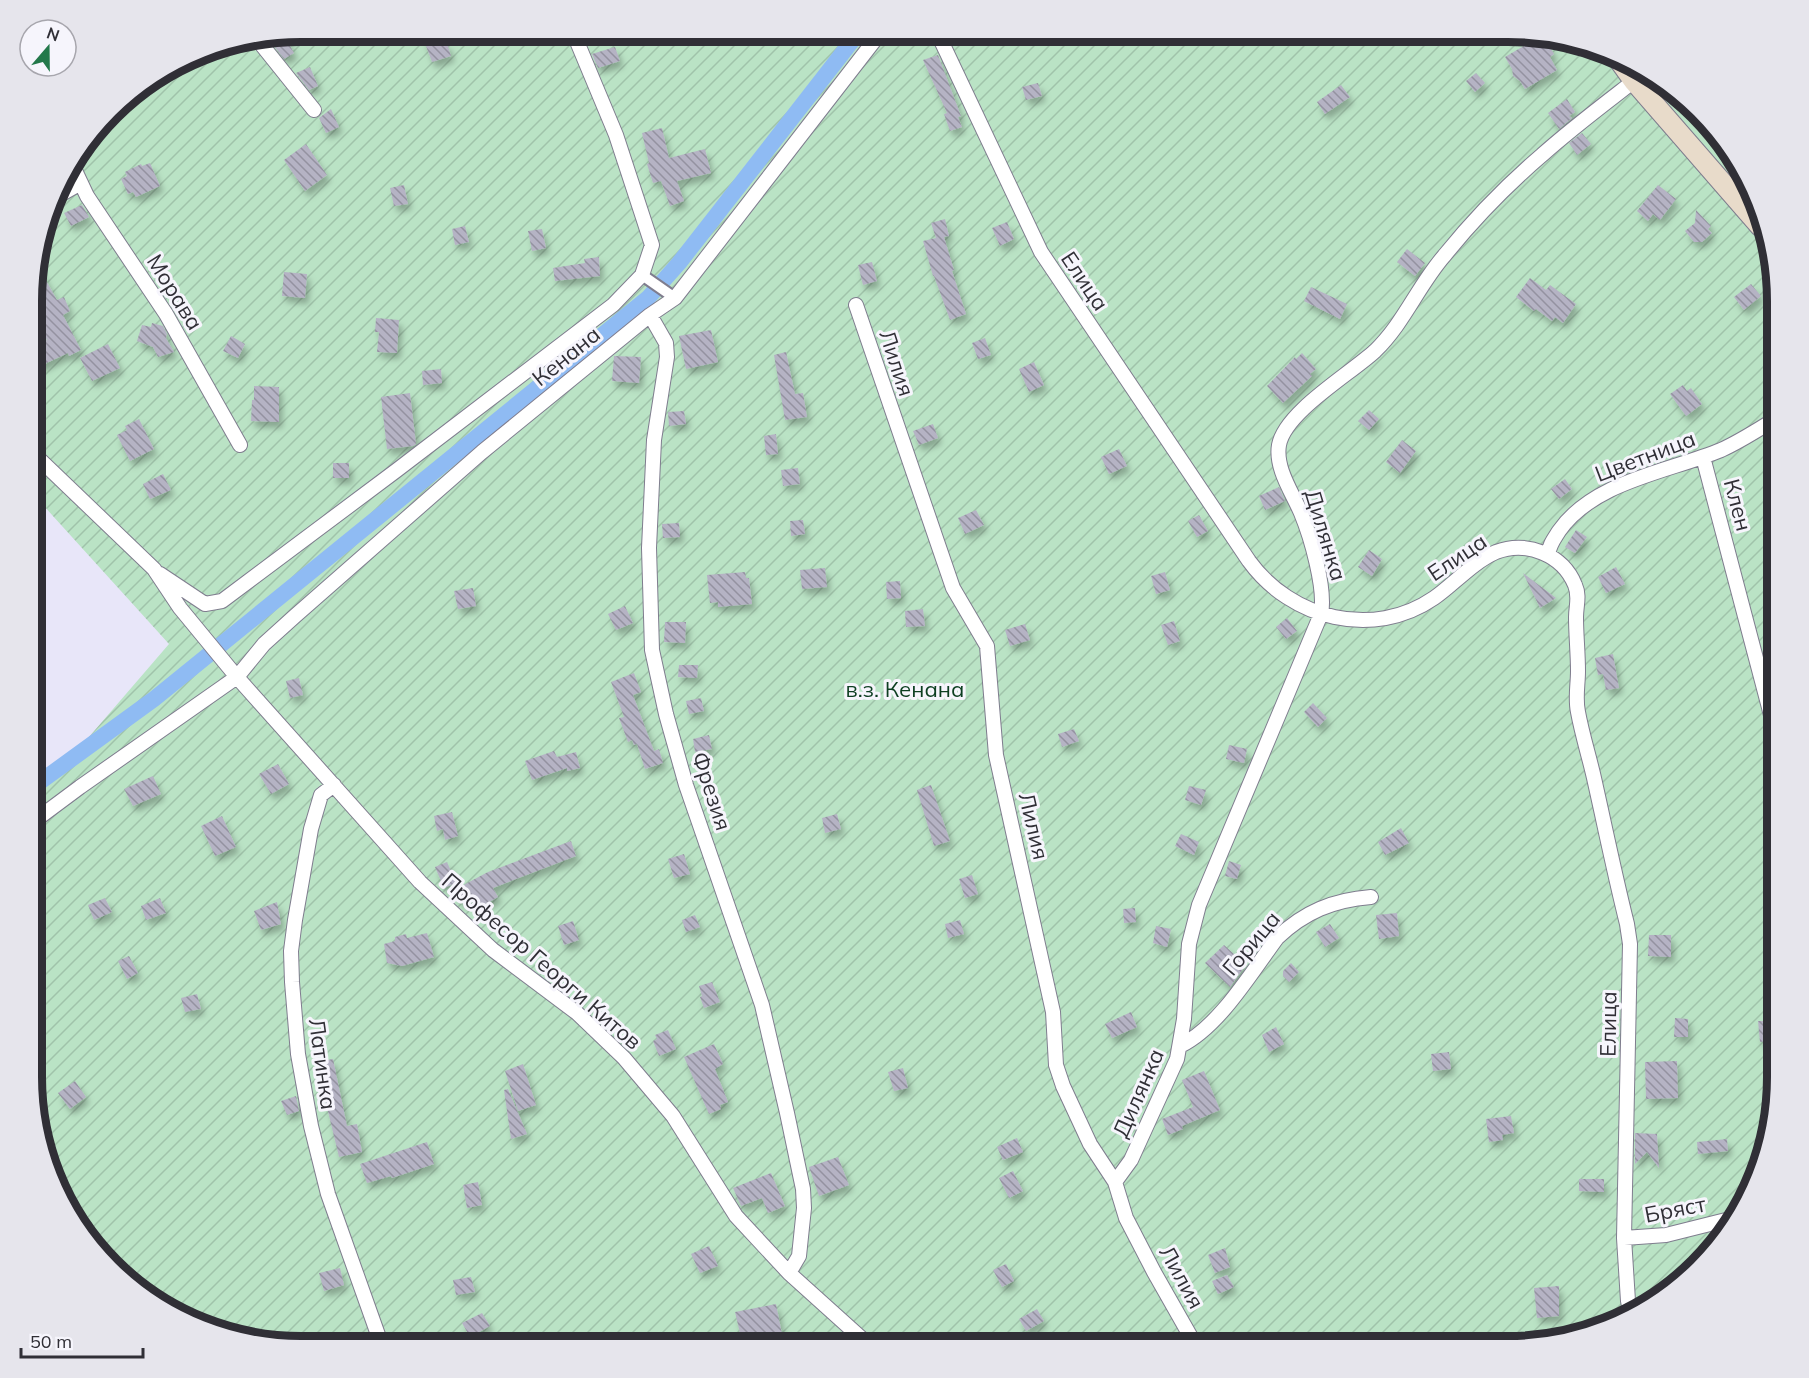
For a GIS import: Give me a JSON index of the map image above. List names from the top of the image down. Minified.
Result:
{"streets":{"street":["Елица","Морава","Кенана","Лилия","Цветница","Клен","Дилянка","Фрезия","Горица","Професор Георги Китов","Латинка","Бряст"]},"crossings":[["Елица","Цветница"],["Елица","Дилянка"],["Елица","Бряст"],["Кенана","Фрезия"],["Кенана","Професор Георги Китов"],["Лилия","Дилянка"],["Цветница","Клен"],["Дилянка","Горица"],["Фрезия","Професор Георги Китов"],["Професор Георги Китов","Латинка"]],"parks":["в.з. Кенана"],"scale_bar":"50 m","north":"top"}
